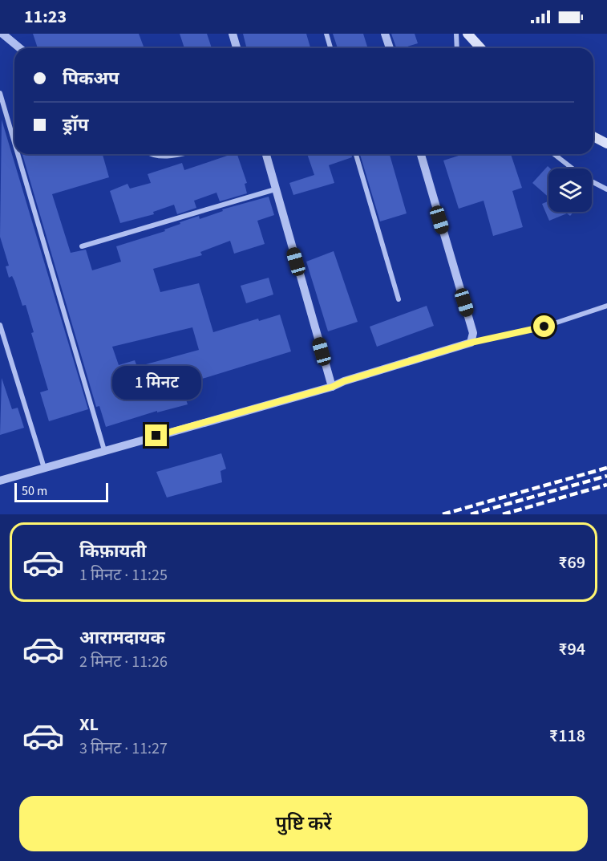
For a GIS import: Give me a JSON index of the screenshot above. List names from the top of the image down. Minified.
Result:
{"scale_bar":"50 m","page":{"status":"11:23","banner":["पिकअप","ड्रॉप"],"bubble":"1 मिनट","scale":"50 m","list":[{"name":"किफ़ायती","note":"1 मिनट · 11:25","value":"₹69"},{"name":"आरामदायक","note":"2 मिनट · 11:26","value":"₹94"},{"name":"XL","note":"3 मिनट · 11:27","value":"₹118"}],"buttons":"पुष्टि करें"}}
